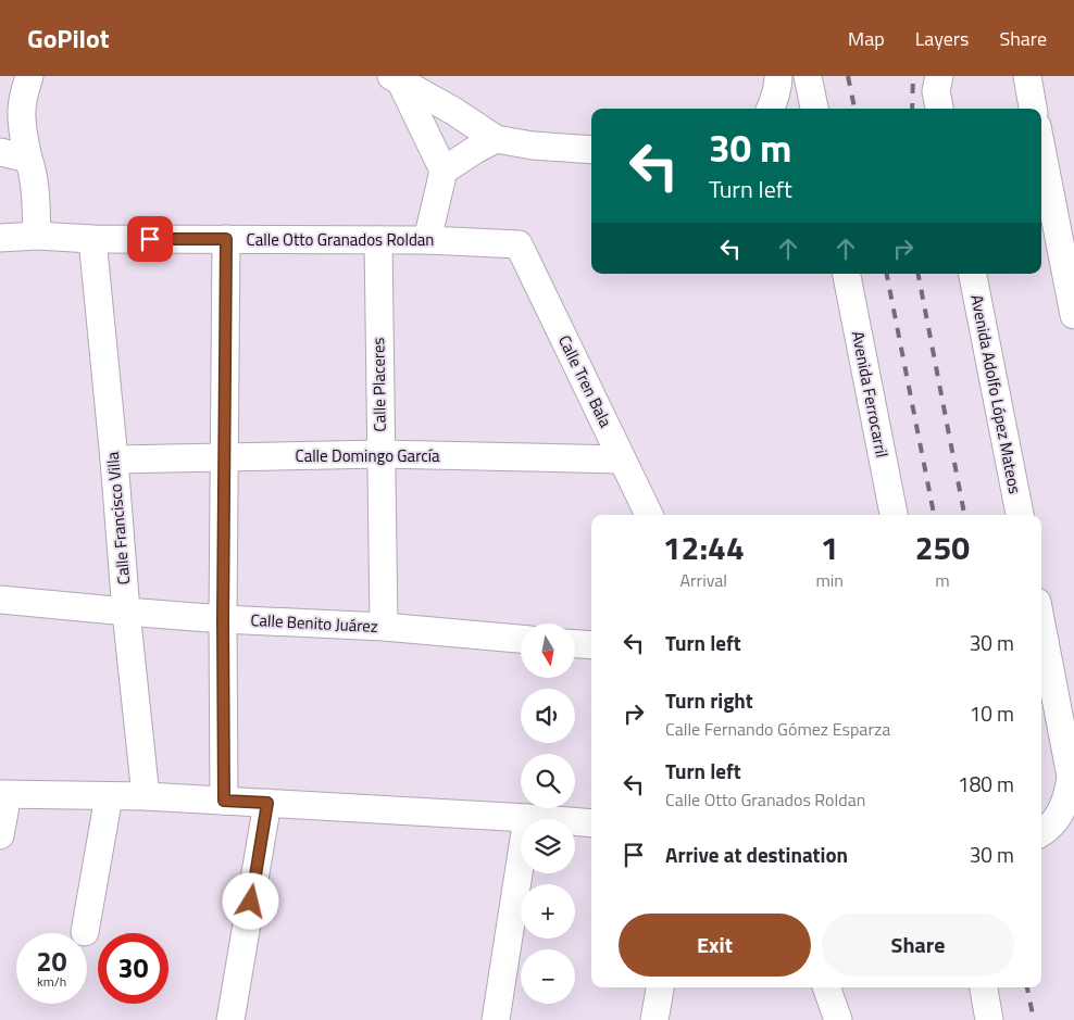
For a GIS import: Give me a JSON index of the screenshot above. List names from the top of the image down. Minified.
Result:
{"streets":{"street":["Calle Otto Granados Roldan","Calle Tren Bala","Calle Placeres","Avenida Ferrocarril","Avenida Adolfo López Mateos","Calle Domingo García","Calle Francisco Villa","Calle Benito Juárez"]},"crossings":[["Calle Otto Granados Roldan","Calle Tren Bala"],["Calle Otto Granados Roldan","Calle Placeres"],["Calle Otto Granados Roldan","Calle Francisco Villa"],["Calle Tren Bala","Calle Domingo García"],["Calle Placeres","Calle Domingo García"],["Calle Placeres","Calle Benito Juárez"],["Calle Domingo García","Calle Francisco Villa"],["Calle Francisco Villa","Calle Benito Juárez"]],"north":"bottom","page":{"header":"GoPilot","nav":["Map","Layers","Share"],"turn":["30 m","Turn left"],"eta":["12:44","Arrival","1","min","250","m"],"list":[{"name":"Turn left","value":"30 m"},{"name":"Turn right","note":"Calle Fernando Gómez Esparza","value":"10 m"},{"name":"Turn left","note":"Calle Otto Granados Roldan","value":"180 m"},{"name":"Arrive at destination","value":"30 m"}],"map_buttons":["+","−"],"buttons":["Exit","Share"],"speed":"20 km/h","limit":"30"}}
